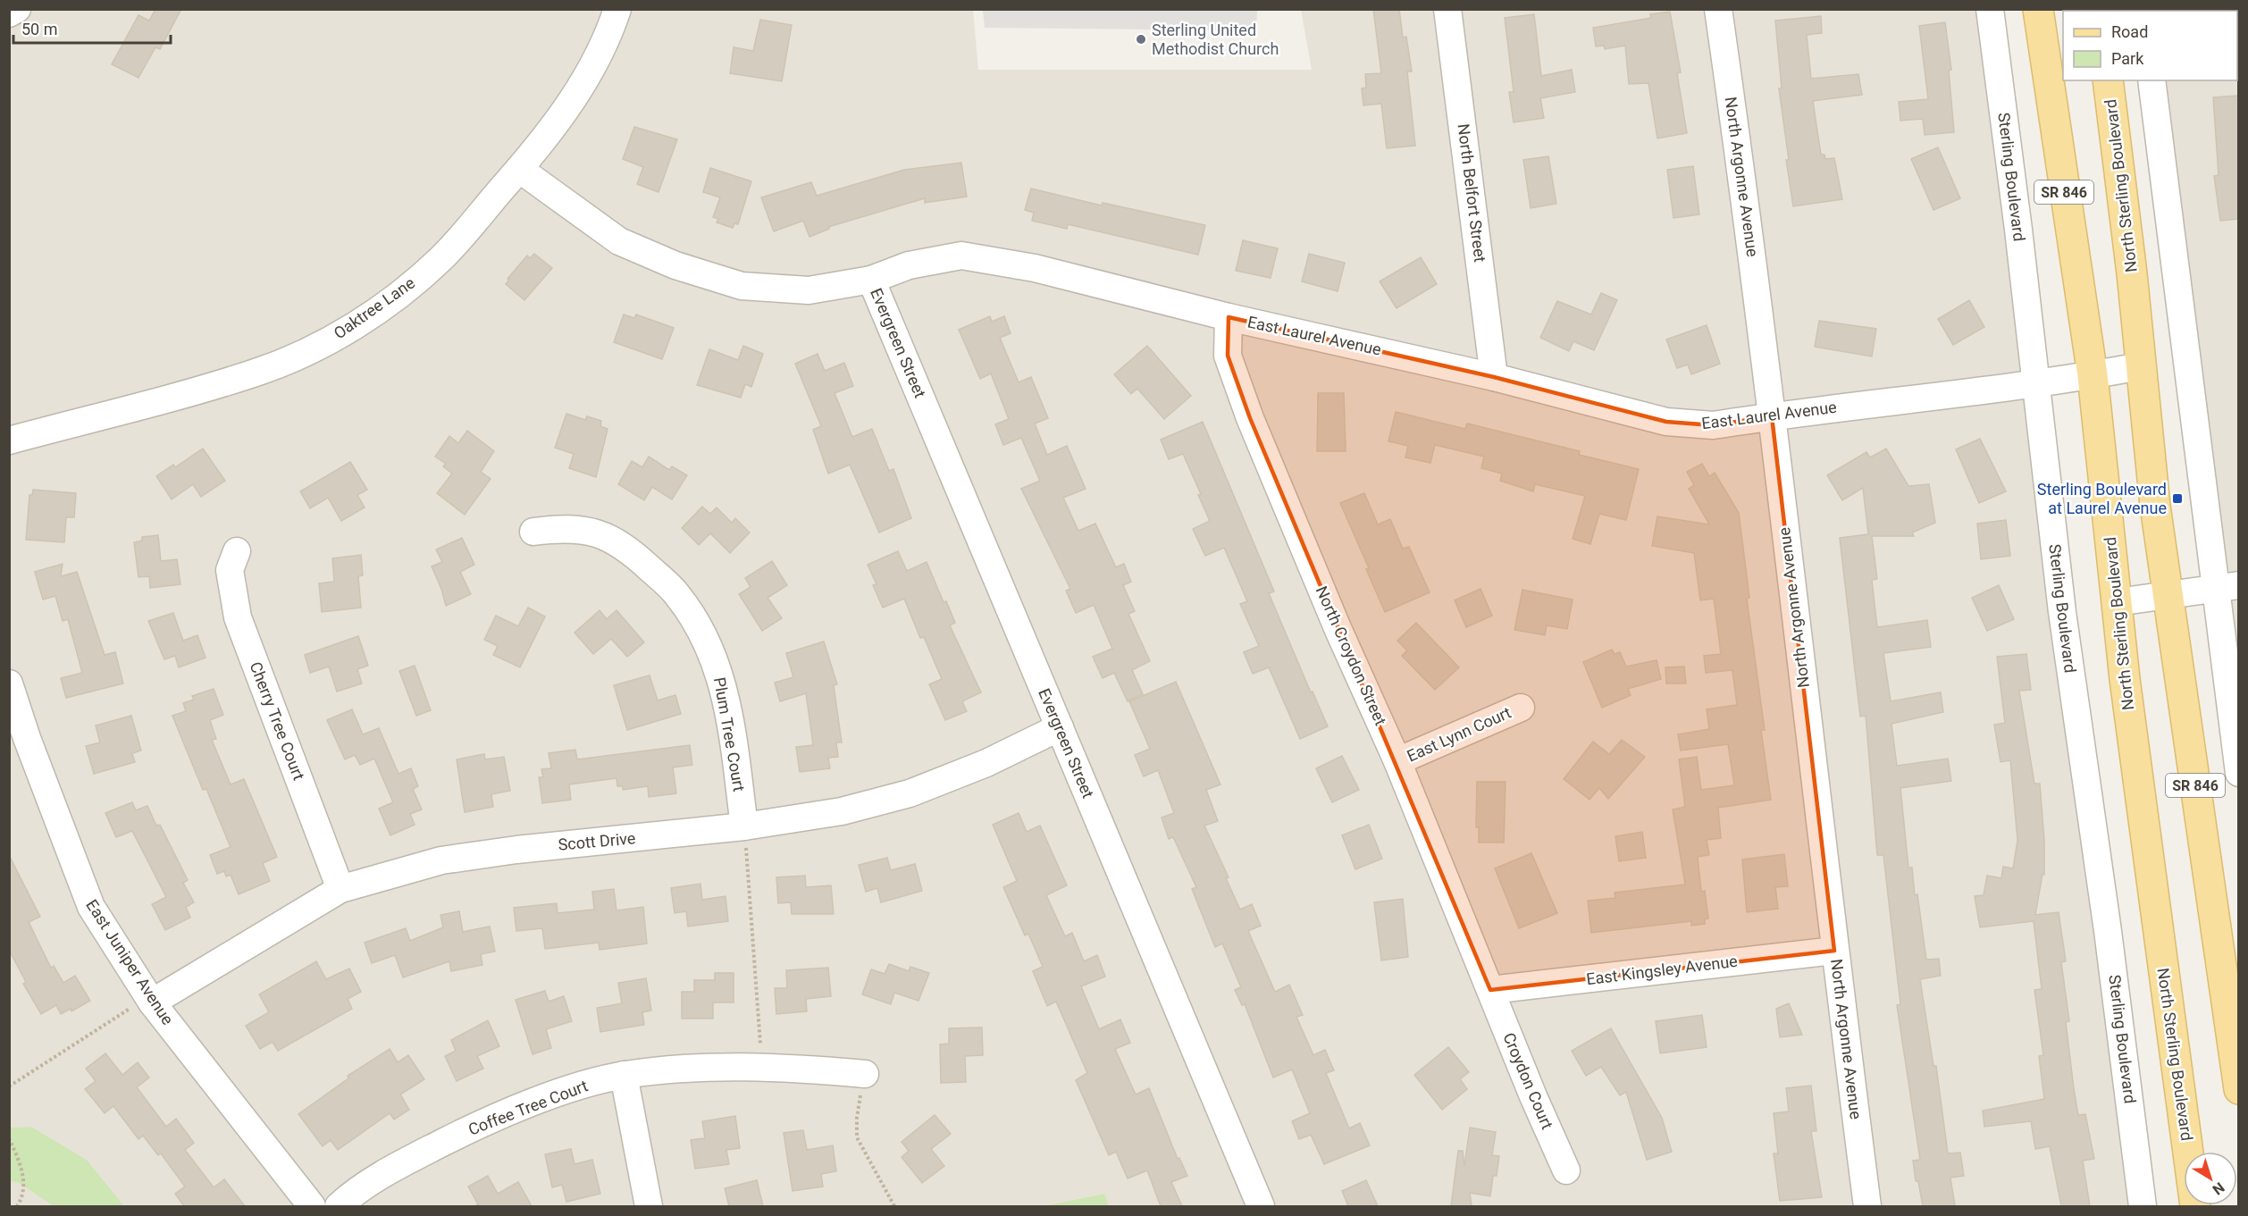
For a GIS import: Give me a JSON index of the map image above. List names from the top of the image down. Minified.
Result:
{"streets":{"main road":["North Sterling Boulevard","SR 846"],"street":["North Argonne Avenue","Sterling Boulevard","North Belfort Street","Oaktree Lane","East Laurel Avenue","Evergreen Street","North Croydon Street","Cherry Tree Court","Plum Tree Court","East Lynn Court","Scott Drive","East Juniper Avenue","East Kingsley Avenue","Croydon Court","Coffee Tree Court"]},"crossings":[["North Argonne Avenue","East Laurel Avenue"],["North Argonne Avenue","East Kingsley Avenue"],["Sterling Boulevard","East Laurel Avenue"],["North Sterling Boulevard","East Laurel Avenue"],["North Belfort Street","East Laurel Avenue"],["Oaktree Lane","East Laurel Avenue"],["East Laurel Avenue","Evergreen Street"],["East Laurel Avenue","North Croydon Street"],["Evergreen Street","Scott Drive"],["North Croydon Street","East Lynn Court"],["North Croydon Street","East Kingsley Avenue"],["North Croydon Street","Croydon Court"],["Cherry Tree Court","Scott Drive"],["Plum Tree Court","Scott Drive"],["Scott Drive","East Juniper Avenue"],["East Kingsley Avenue","Croydon Court"]],"places":{"other":["Sterling United Methodist Church"],"transit":["Sterling Boulevard at Laurel Avenue"]},"legend":["Road","Park"],"scale_bar":"50 m","north":"bottom right"}
